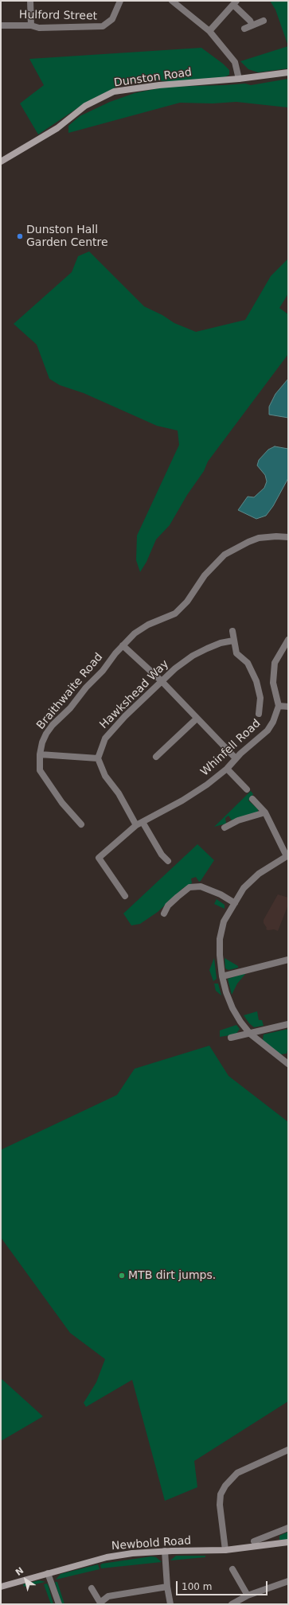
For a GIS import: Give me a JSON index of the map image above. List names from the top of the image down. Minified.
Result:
{"streets":{"main road":["Dunston Road","Newbold Road"],"street":["Hulford Street","Braithwaite Road","Hawkshead Way","Whinfell Road"]},"places":["Dunston Hall Garden Centre","MTB dirt jumps."],"scale_bar":"100 m","north":"top left"}
